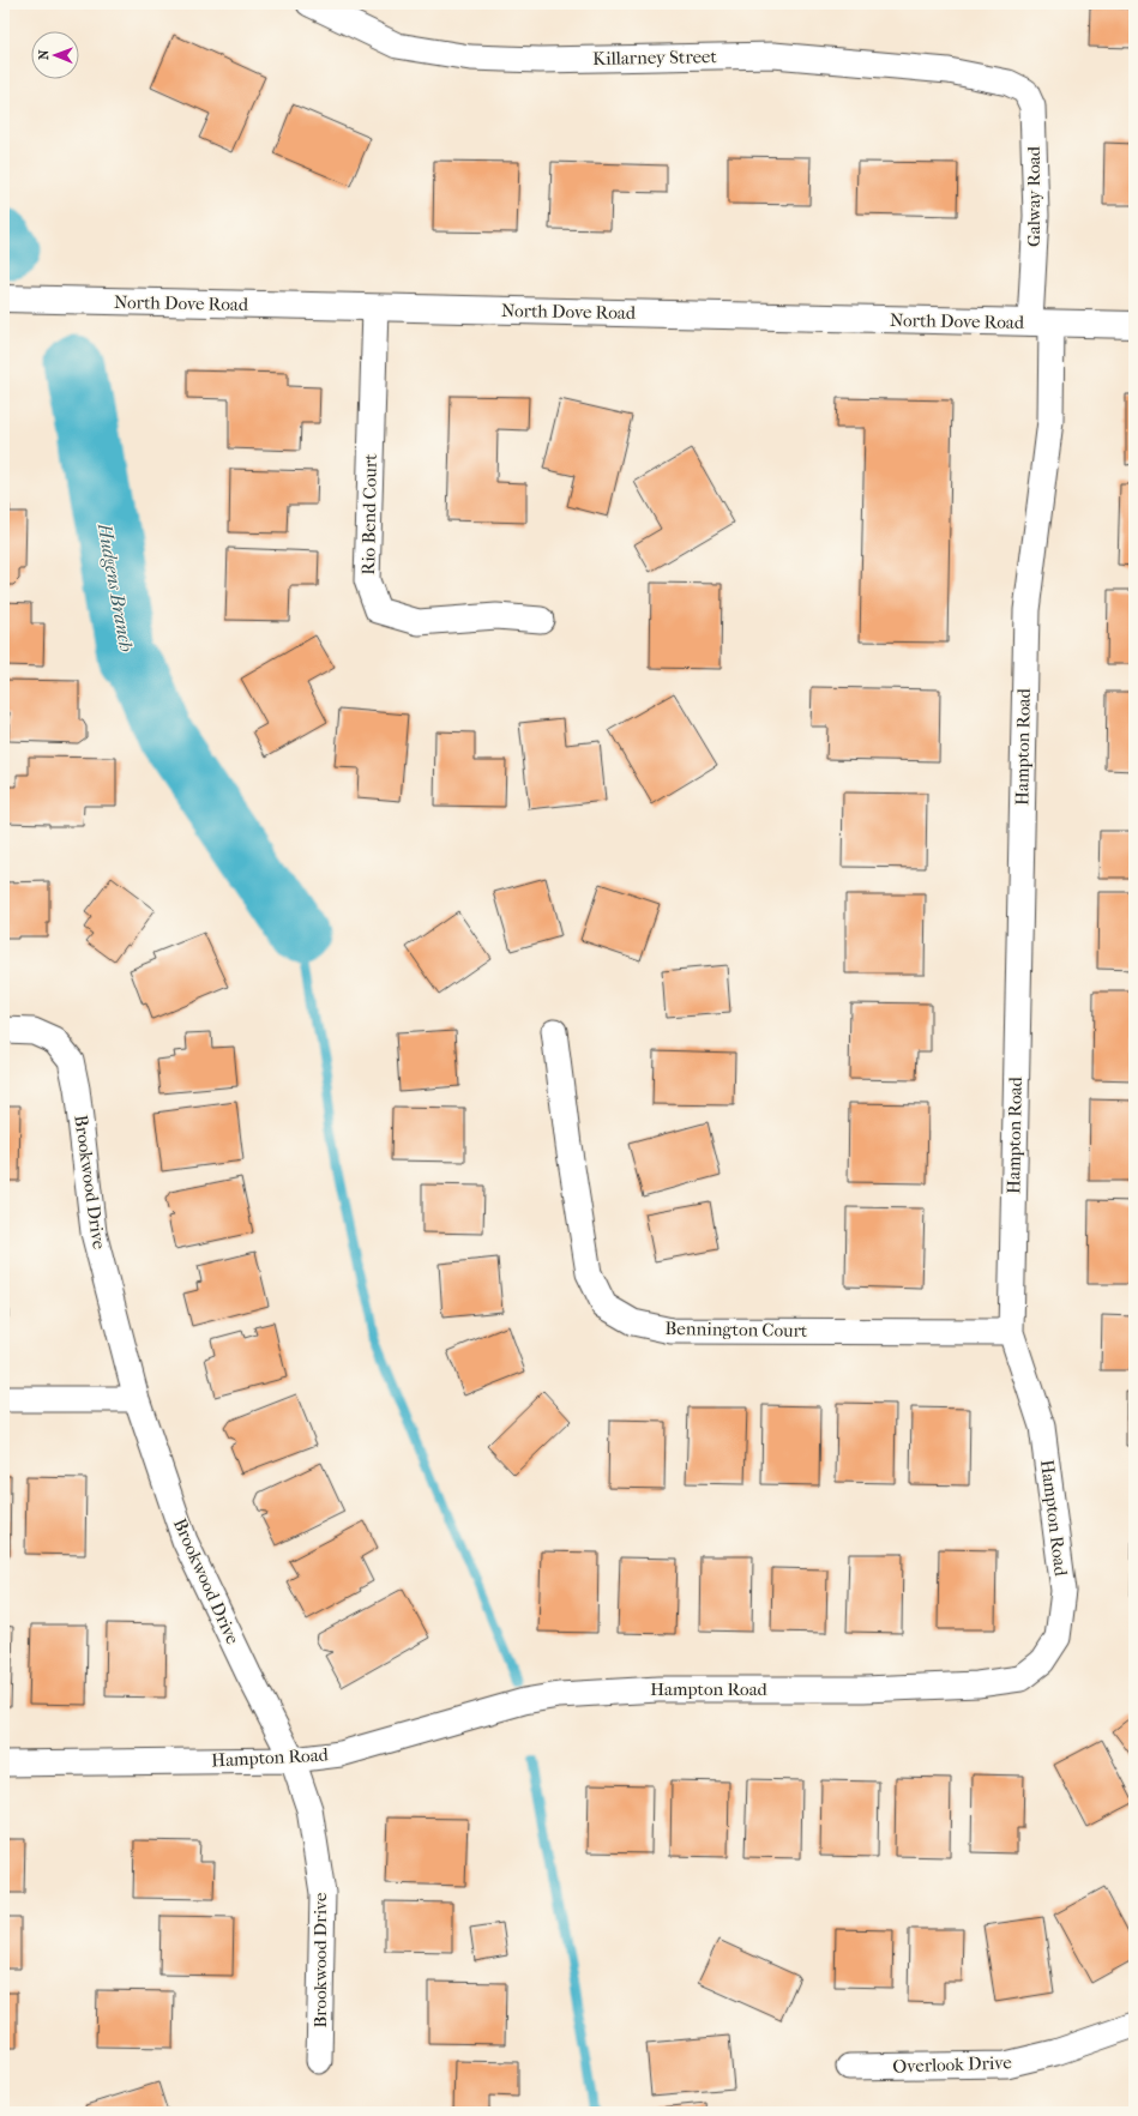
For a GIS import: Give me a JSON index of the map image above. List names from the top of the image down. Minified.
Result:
{"streets":{"street":["Killarney Street","Galway Road","North Dove Road","Rio Bend Court","Hampton Road","Brookwood Drive","Bennington Court","Overlook Drive"]},"crossings":[["Killarney Street","Galway Road"],["Galway Road","North Dove Road"],["Galway Road","Hampton Road"],["North Dove Road","Rio Bend Court"],["North Dove Road","Hampton Road"],["Hampton Road","Brookwood Drive"],["Hampton Road","Bennington Court"]],"water":["Hudgens Branch"],"north":"left"}
